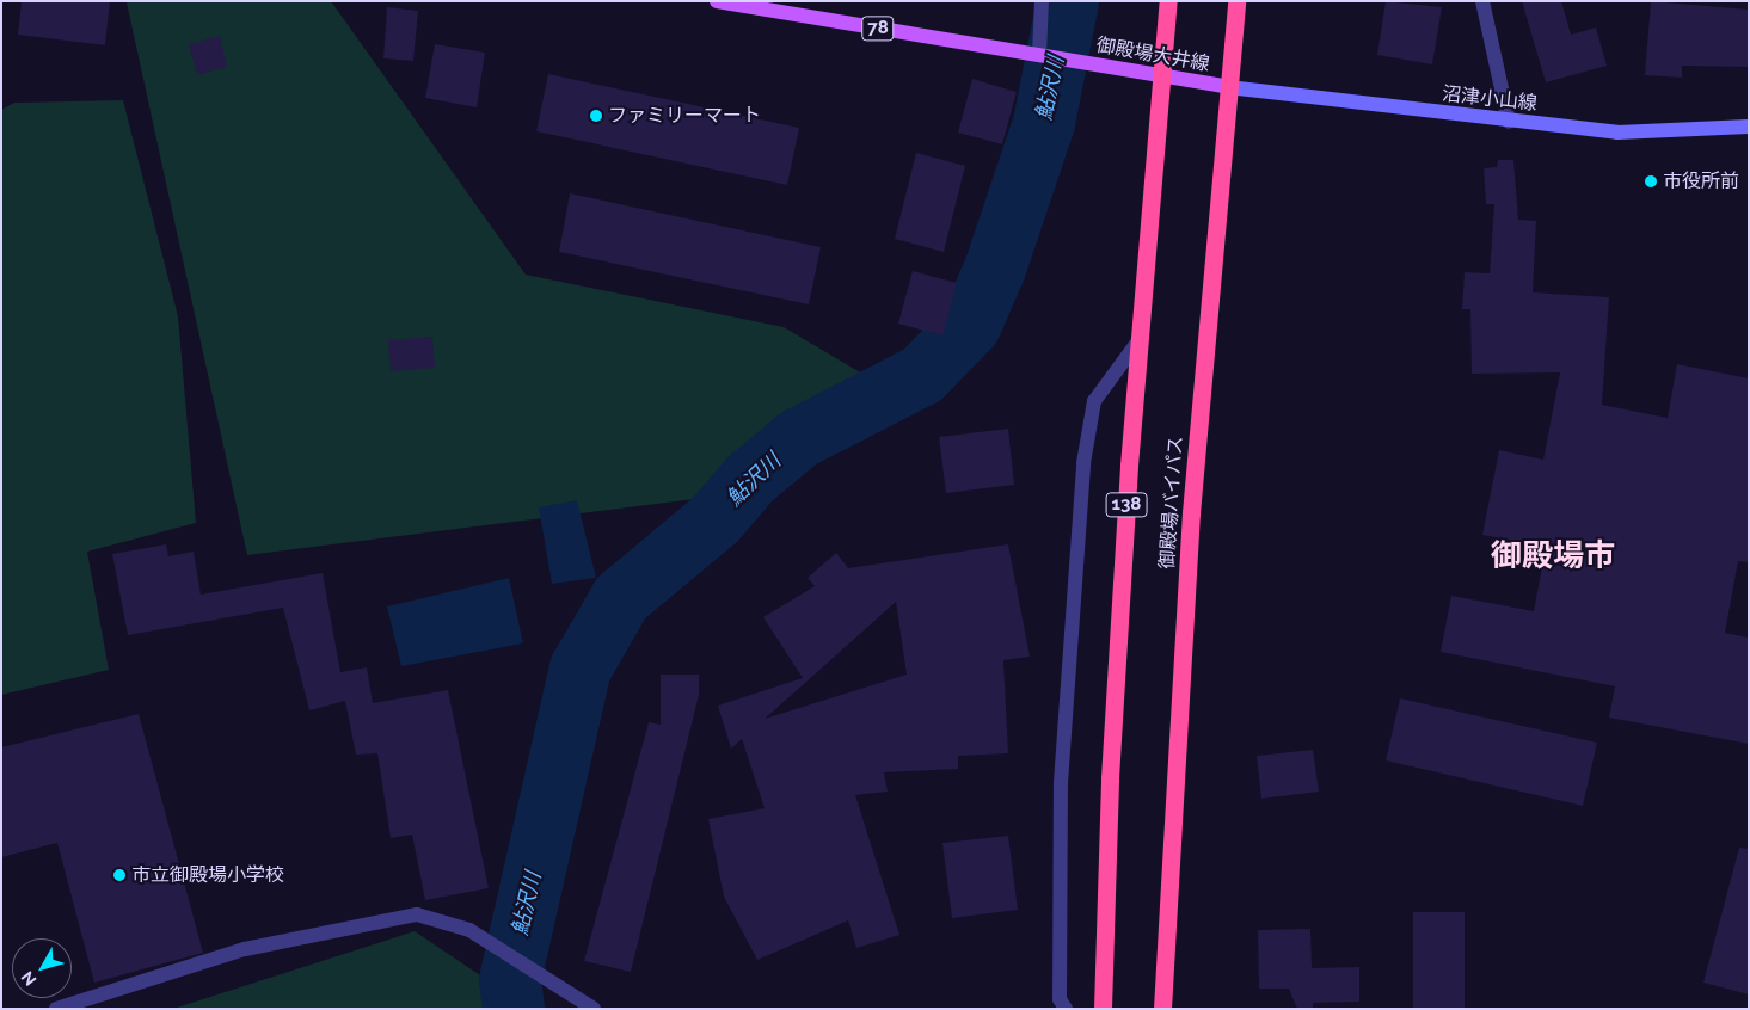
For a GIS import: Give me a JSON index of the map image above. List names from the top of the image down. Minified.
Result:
{"streets":{"highway":["御殿場バイパス","138"],"main road":["78","御殿場大井線","沼津小山線"]},"crossings":[["御殿場大井線","沼津小山線"],["御殿場大井線","御殿場バイパス"],["御殿場大井線","138"],["沼津小山線","御殿場バイパス"]],"districts":["御殿場市"],"water":["鮎沢川"],"places":["ファミリーマート","市役所前","市立御殿場小学校"],"north":"bottom left"}
